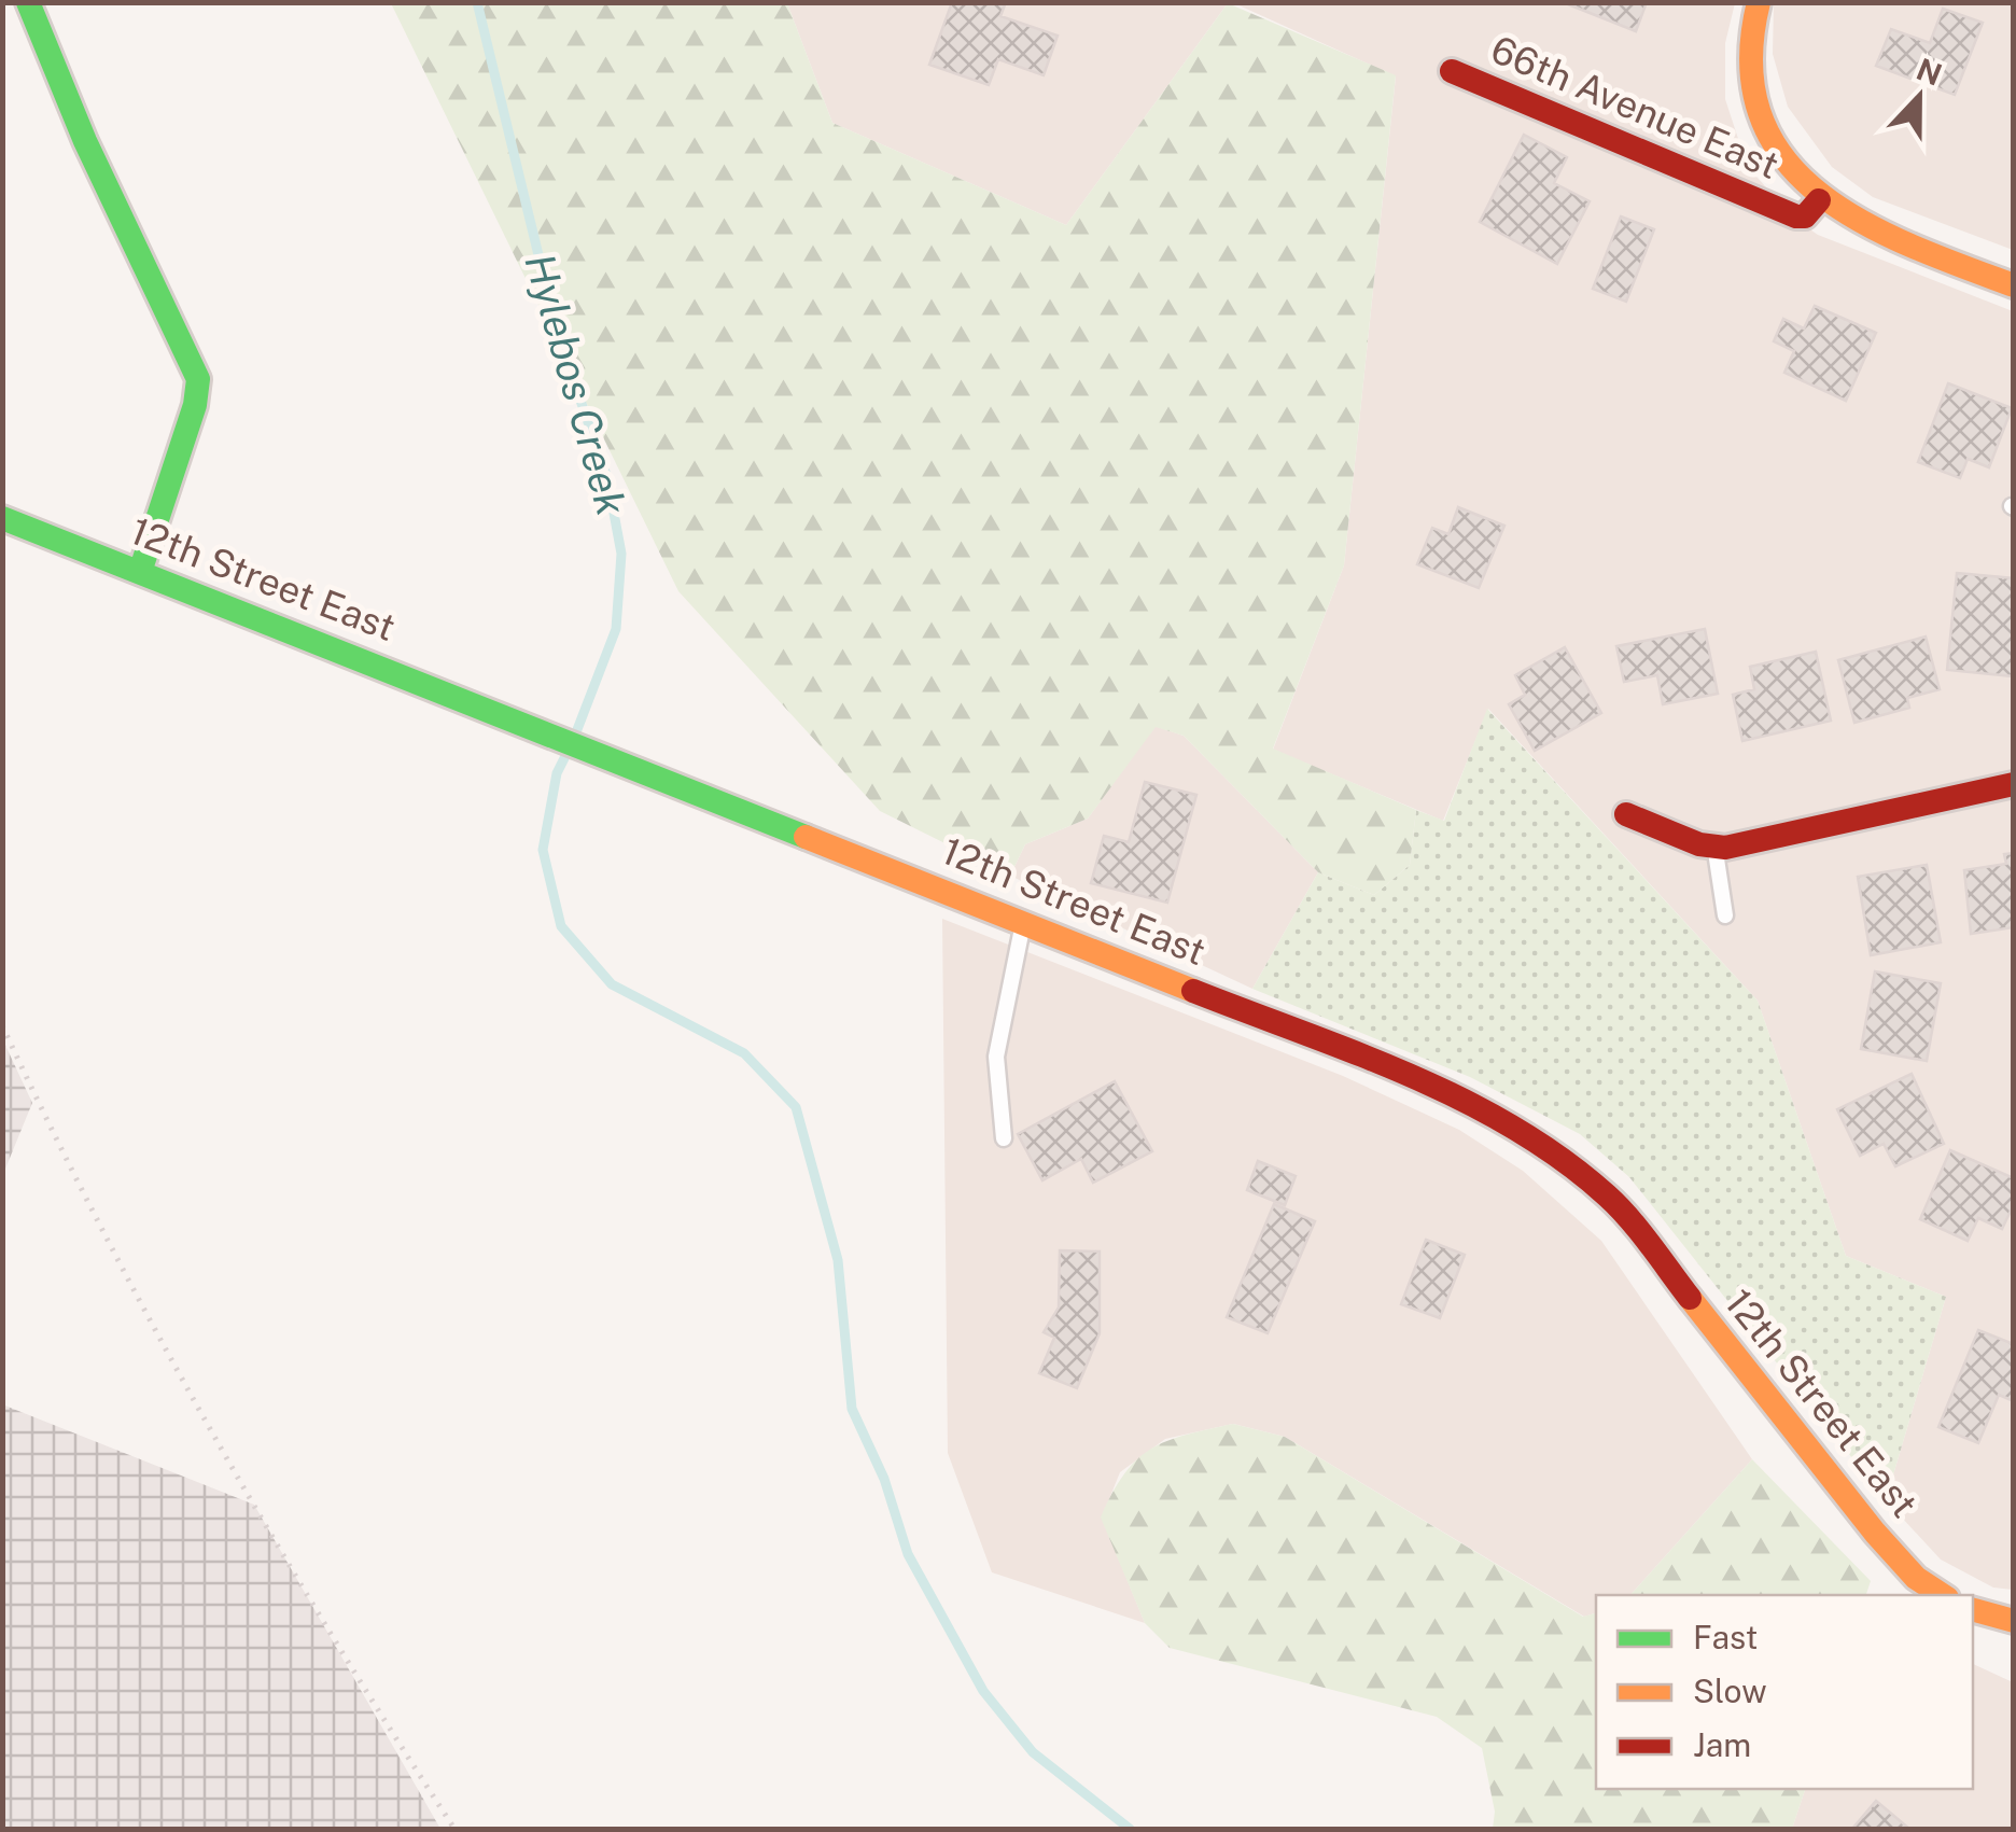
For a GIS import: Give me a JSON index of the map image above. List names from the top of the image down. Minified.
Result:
{"streets":{"street":["66th Avenue East","12th Street East"]},"water":["Hylebos Creek"],"legend":["Fast","Slow","Jam"],"north":"top"}
